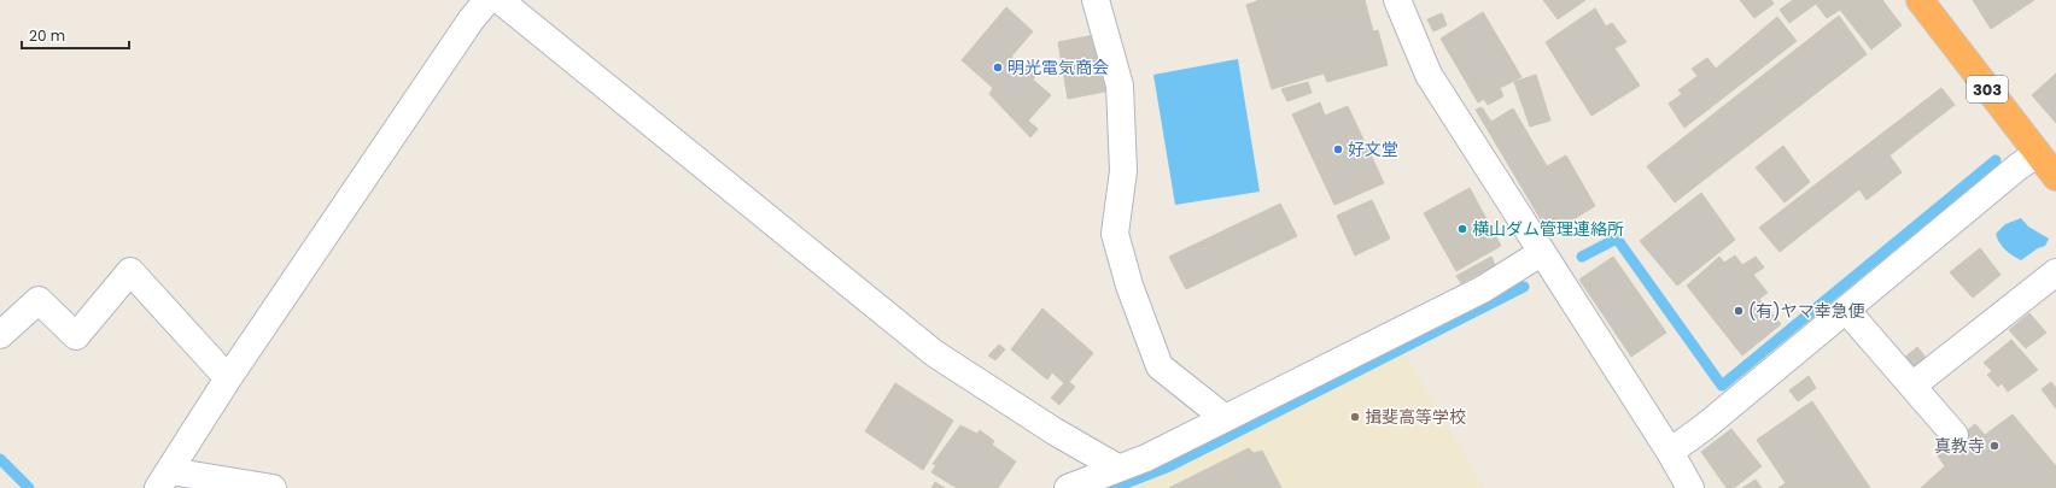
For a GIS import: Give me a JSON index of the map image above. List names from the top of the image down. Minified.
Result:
{"streets":{"highway":["303"]},"places":["明光電気商会","好文堂","横山ダム管理連絡所","(有)ヤマ幸急便","揖斐高等学校","真教寺"],"scale_bar":"20 m"}
